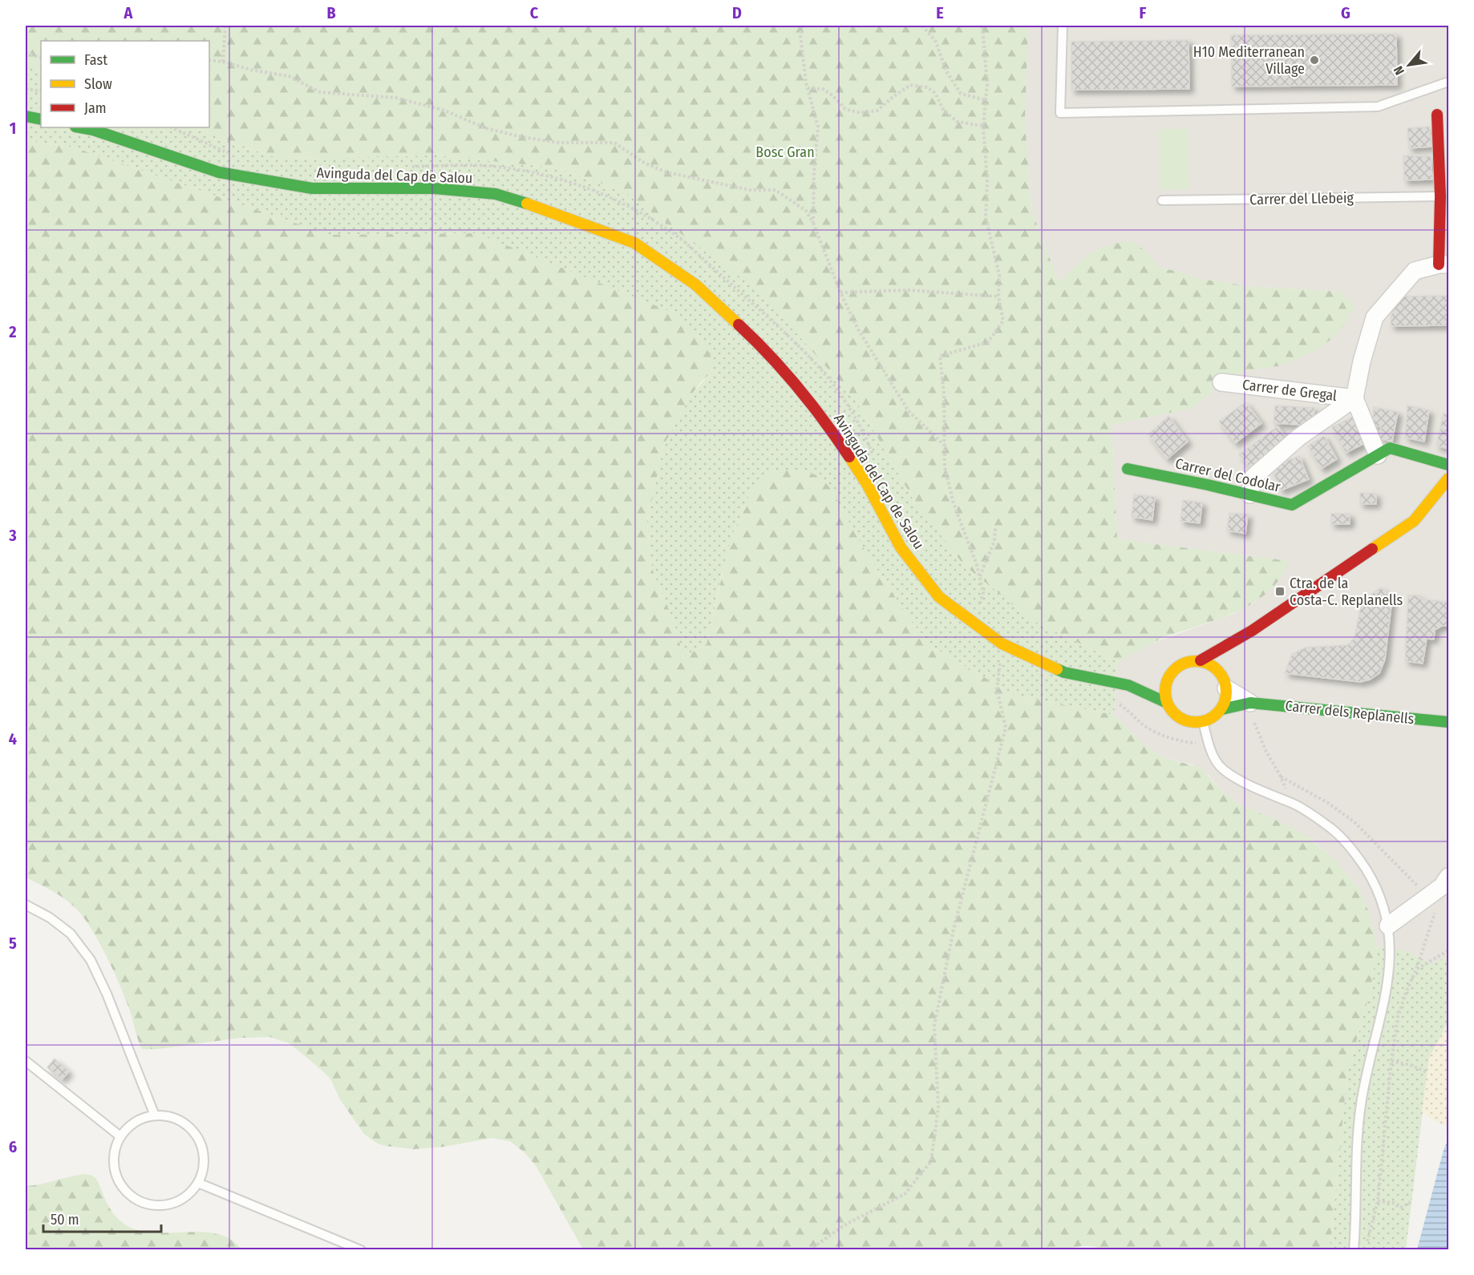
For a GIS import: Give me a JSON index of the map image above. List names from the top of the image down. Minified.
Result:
{"streets":{"street":["Avinguda del Cap de Salou","Carrer de Gregal","Carrer del Codolar","Carrer dels Replanells"],"lane":["Carrer del Llebeig"]},"crossings":[["Avinguda del Cap de Salou","Carrer dels Replanells"],["Carrer de Gregal","Carrer del Codolar"]],"parks":["Bosc Gran"],"places":{"other":["H10 Mediterranean Village"],"transit":["Ctra. de la Costa-C. Replanells"]},"legend":["Fast","Slow","Jam"],"scale_bar":"50 m","north":"bottom left","grid":{"columns":["A","B","C","D","E","F","G"],"rows":["1","2","3","4","5","6"]}}
